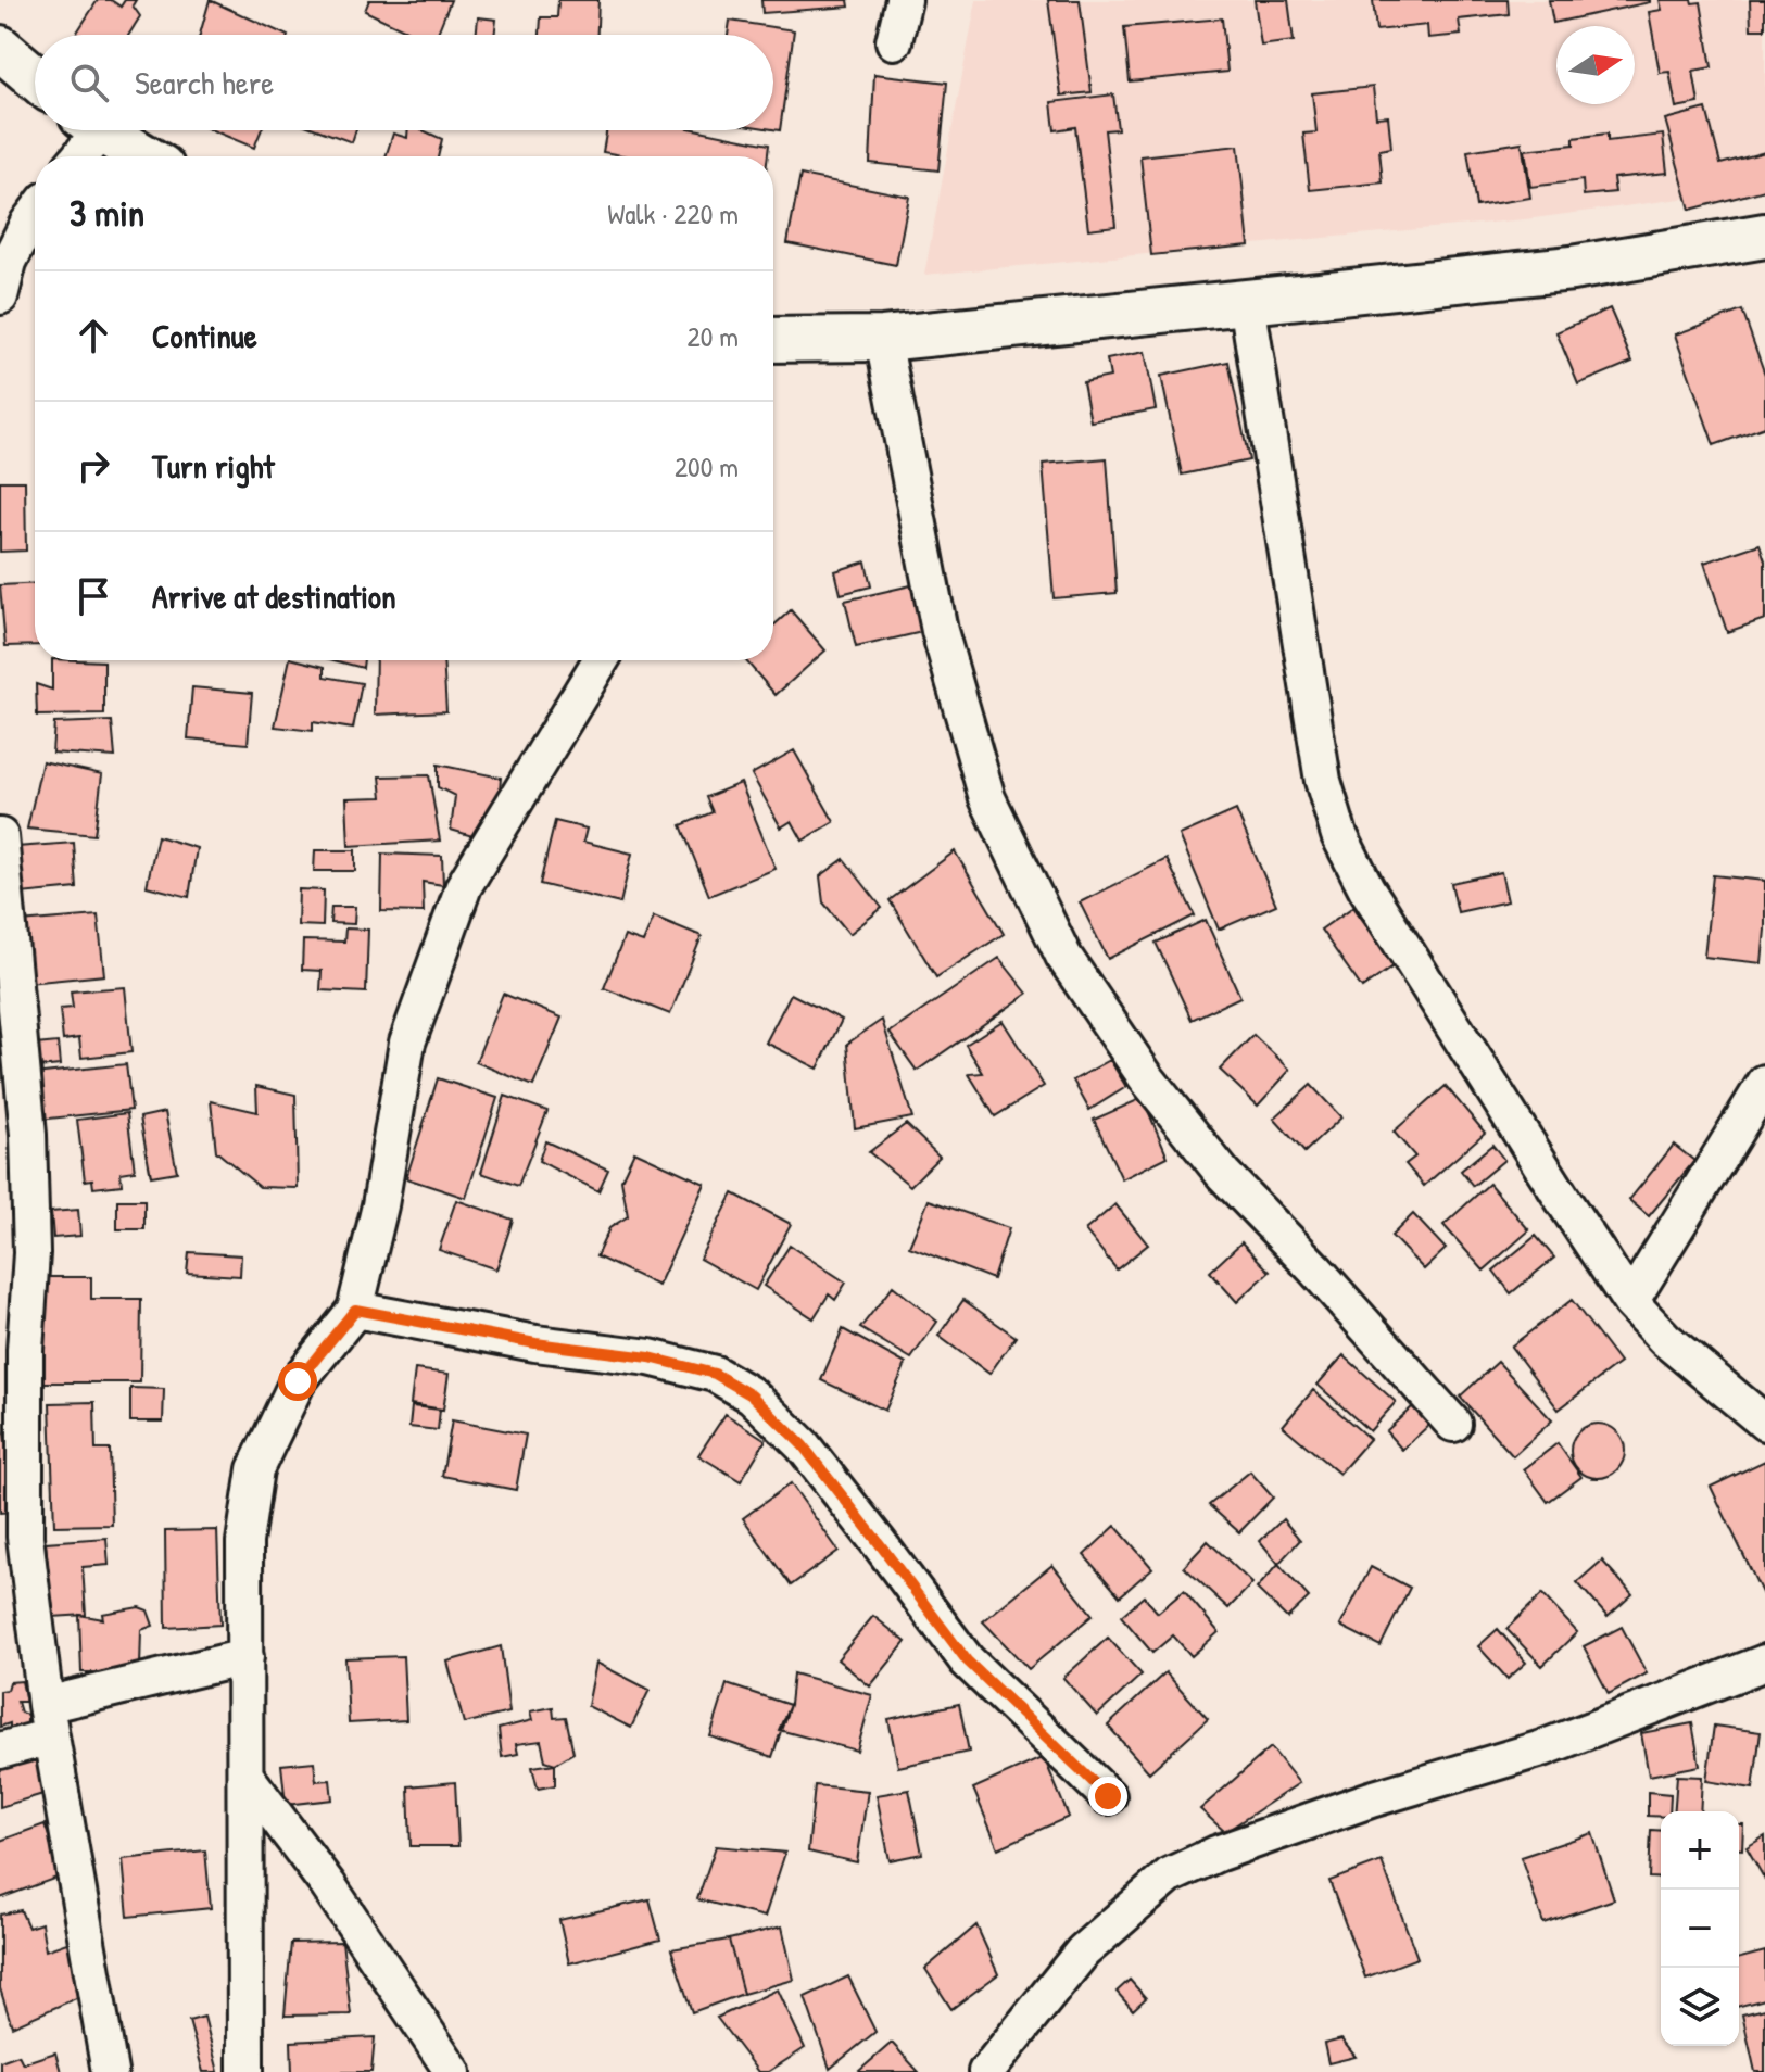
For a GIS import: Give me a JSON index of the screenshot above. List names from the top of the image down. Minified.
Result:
{"north":"right","page":{"search":"Search here","heading":["3 min","Walk · 220 m"],"list":[["Continue","20 m"],["Turn right","200 m"],"Arrive at destination"],"map_buttons":["+","−"]}}
